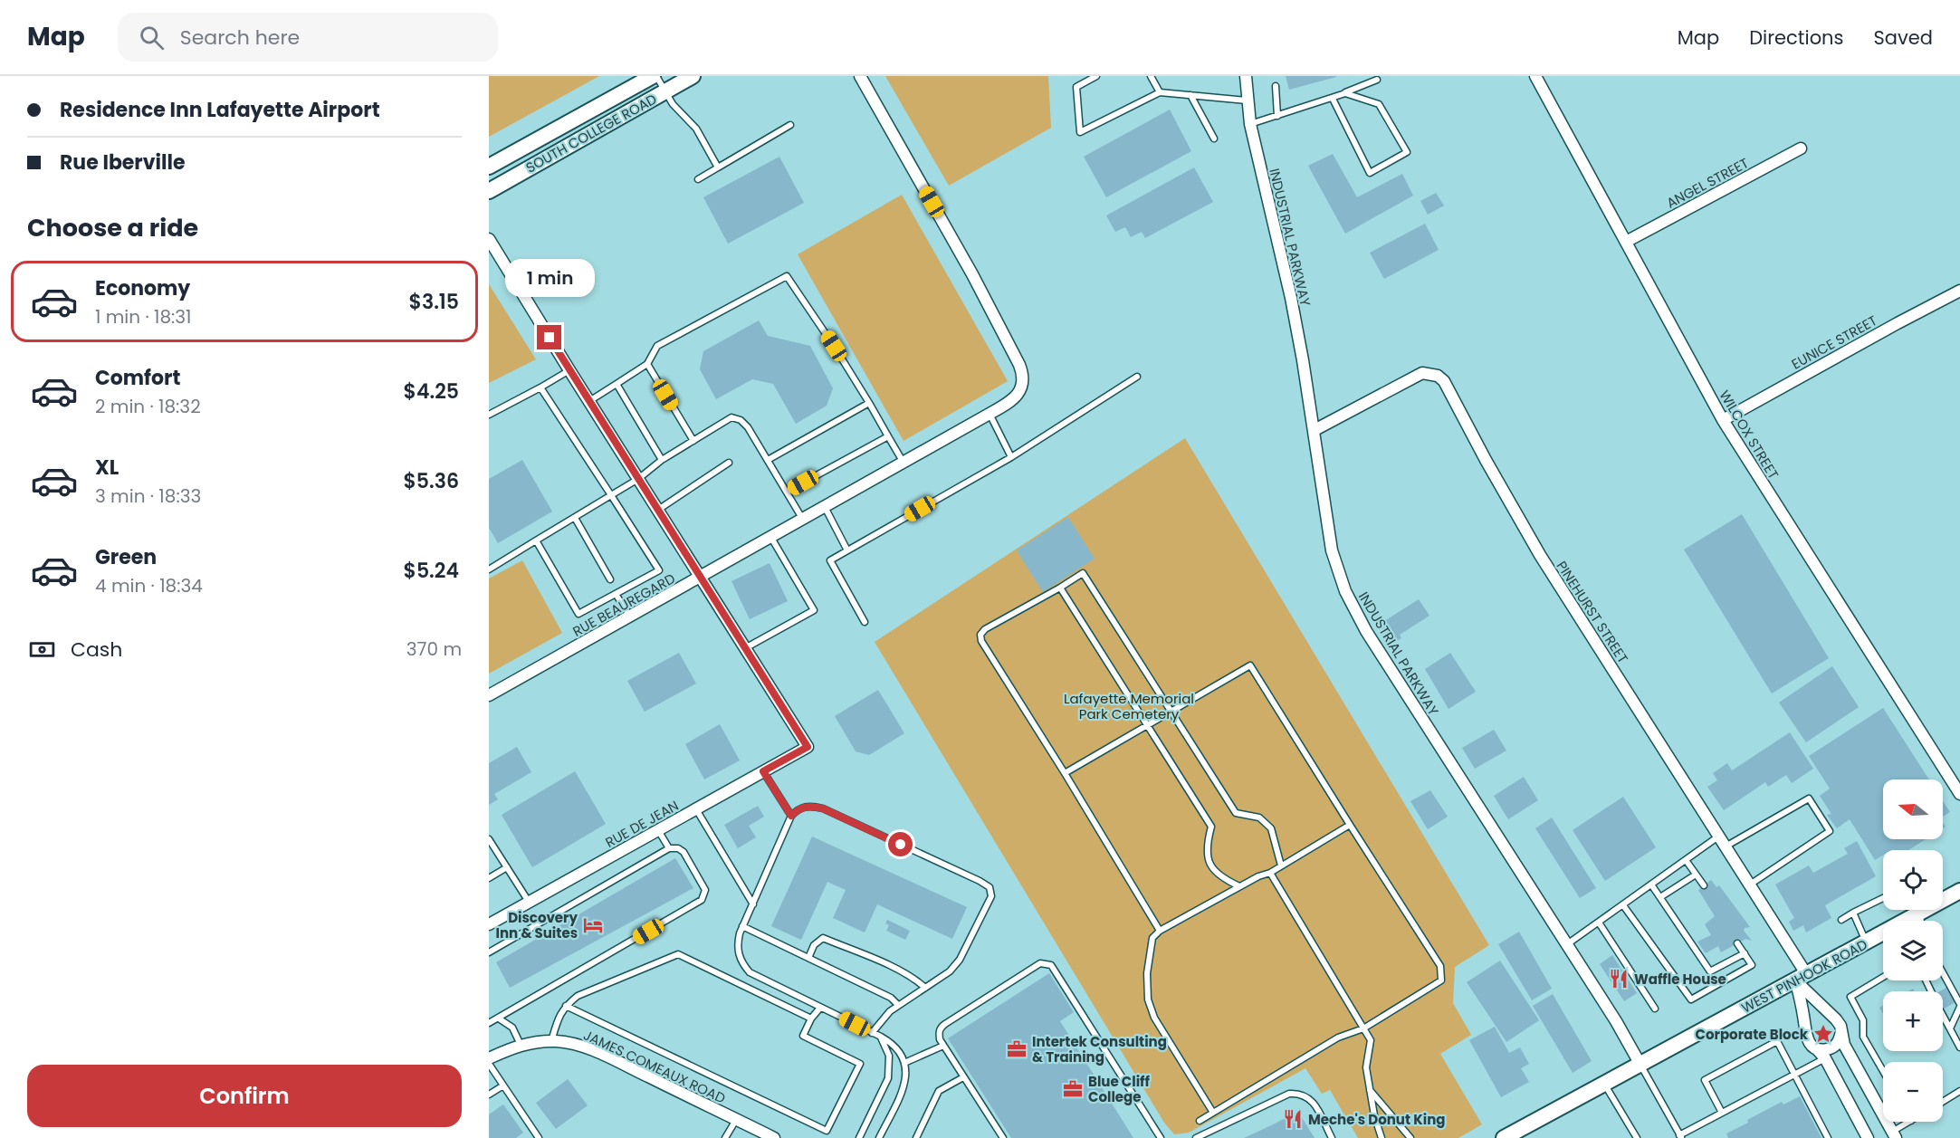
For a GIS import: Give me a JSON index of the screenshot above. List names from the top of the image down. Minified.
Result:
{"streets":{"main road":["SOUTH COLLEGE ROAD","WEST PINHOOK ROAD"],"street":["ANGEL STREET","INDUSTRIAL PARKWAY","EUNICE STREET","WILCOX STREET","RUE BEAUREGARD","PINEHURST STREET","RUE DE JEAN","JAMES COMEAUX ROAD"]},"crossings":[["ANGEL STREET","WILCOX STREET"],["INDUSTRIAL PARKWAY","PINEHURST STREET"],["INDUSTRIAL PARKWAY","WEST PINHOOK ROAD"],["EUNICE STREET","WILCOX STREET"],["PINEHURST STREET","WEST PINHOOK ROAD"]],"parks":["Lafayette Memorial Park Cemetery"],"places":{"hotel":["Discovery Inn & Suites"],"restaurant":["Waffle House","Meche's Donut King"],"place":["Corporate Block"],"office":["Intertek Consulting & Training","Blue Cliff College"]},"north":"left","page":{"header":"Map","search":"Search here","nav":["Map","Directions","Saved"],"banner":["Residence Inn Lafayette Airport","Rue Iberville"],"heading":"Choose a ride","bubble":"1 min","list":[{"name":"Economy","note":"1 min · 18:31","value":"$3.15"},{"name":"Comfort","note":"2 min · 18:32","value":"$4.25"},{"name":"XL","note":"3 min · 18:33","value":"$5.36"},{"name":"Green","note":"4 min · 18:34","value":"$5.24"}],"pay":["Cash","370 m"],"map_buttons":["+","−"],"buttons":"Confirm"}}
